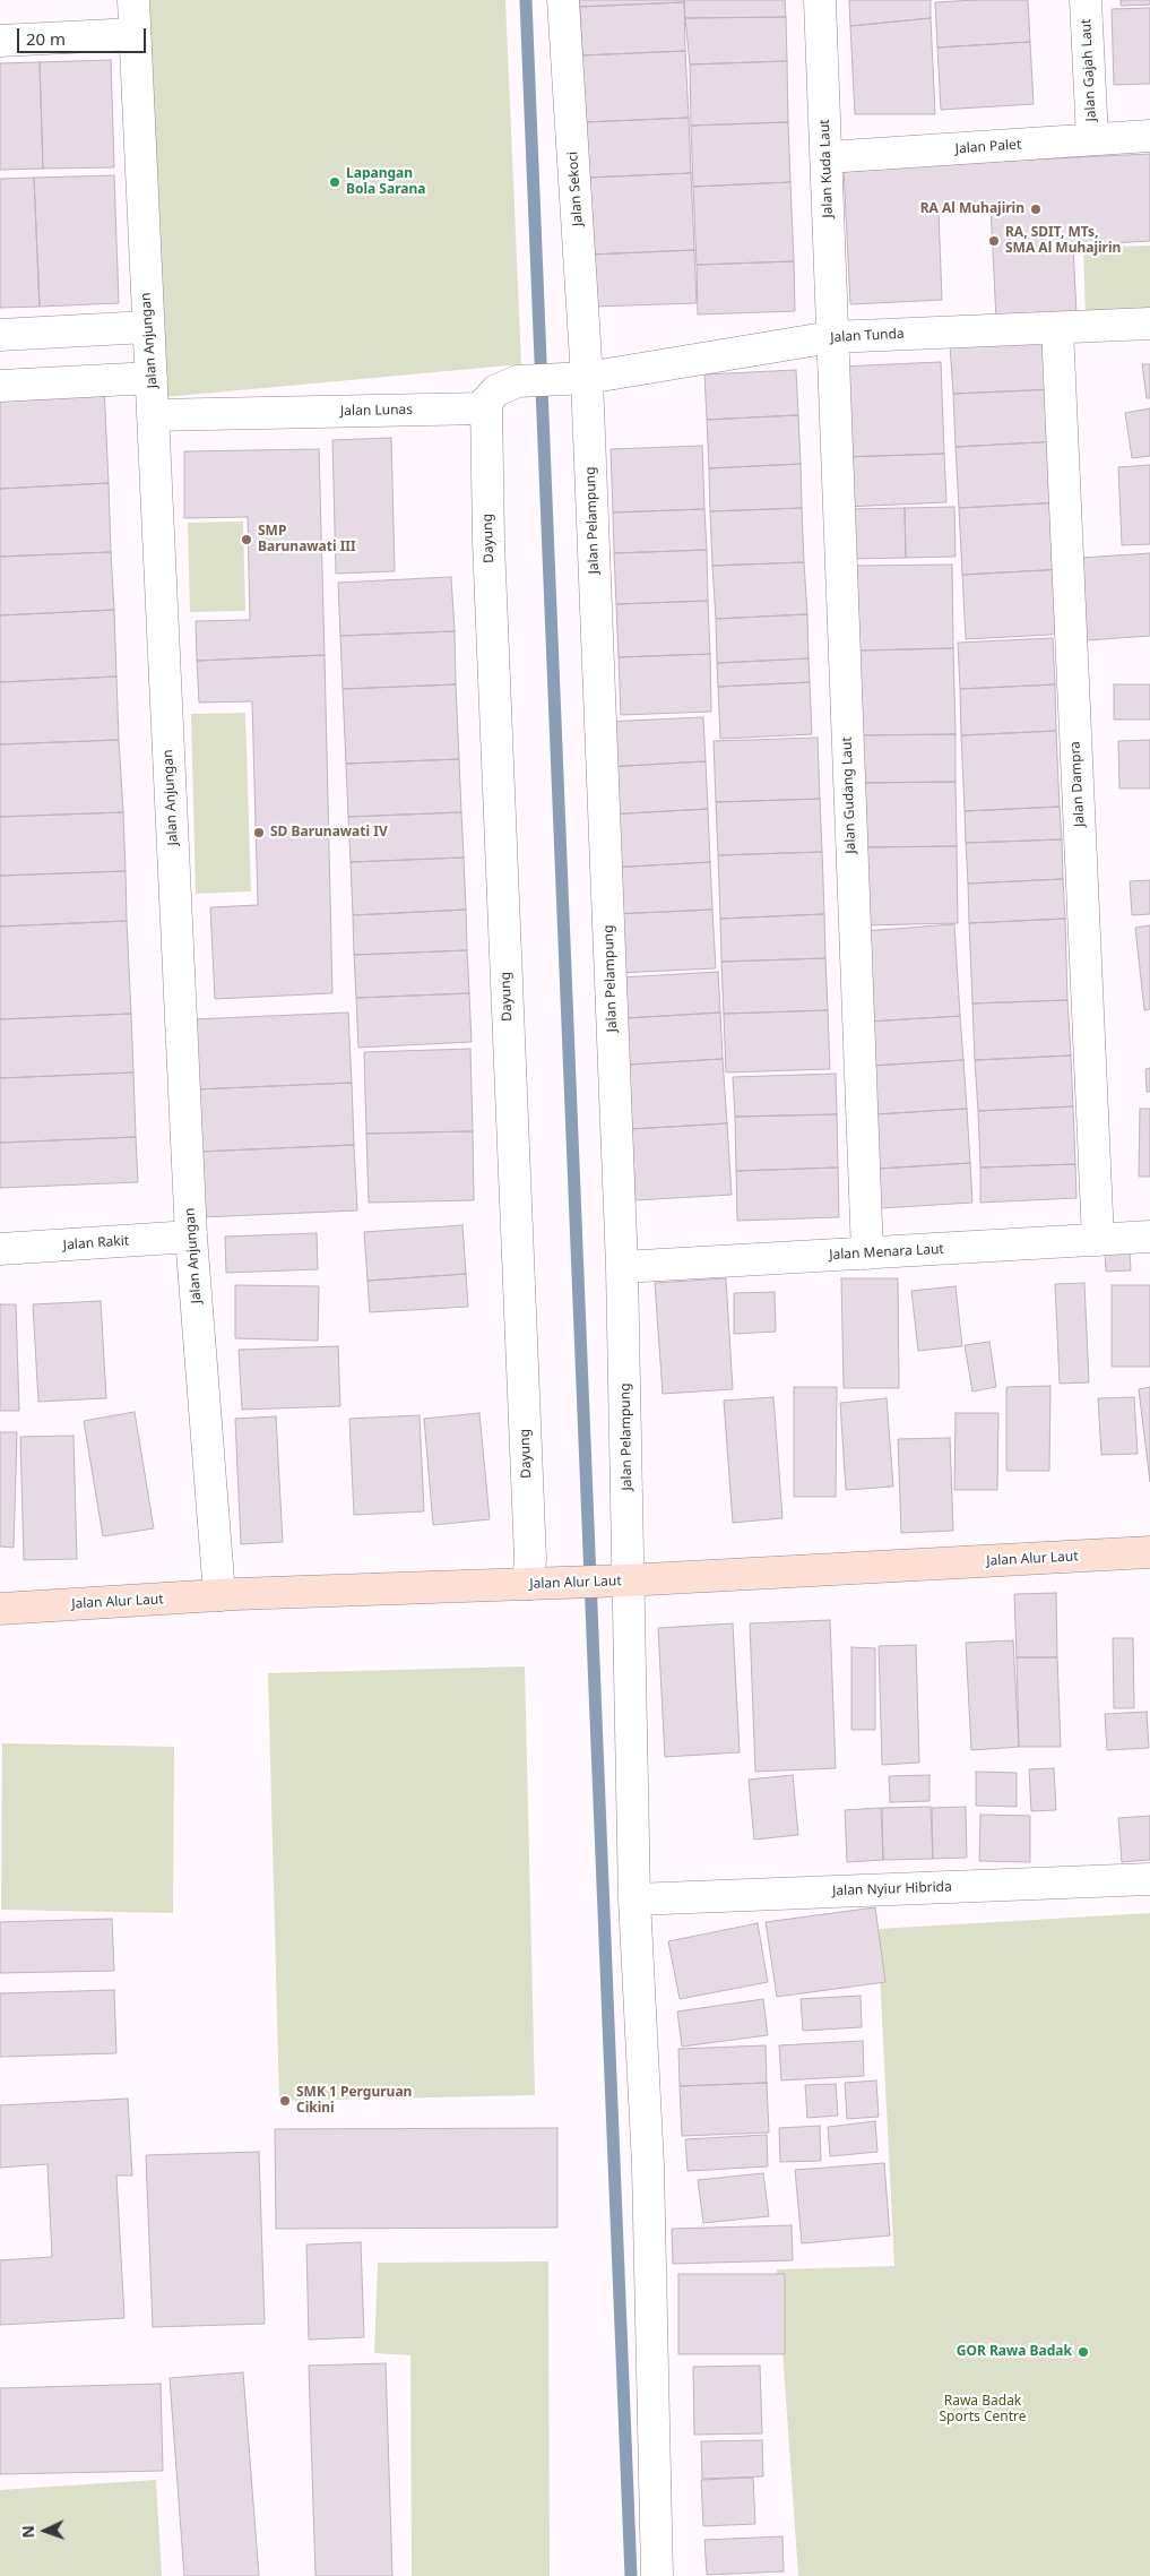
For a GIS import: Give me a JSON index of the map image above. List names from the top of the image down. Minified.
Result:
{"streets":{"street":["Jalan Gajah Laut","Jalan Palet","Jalan Kuda Laut","Jalan Sekoci","Jalan Tunda","Jalan Anjungan","Jalan Lunas","Jalan Pelampung","Dayung","Jalan Dampra","Jalan Gudang Laut","Jalan Rakit","Jalan Menara Laut","Jalan Alur Laut","Jalan Nyiur Hibrida"]},"crossings":[["Jalan Gajah Laut","Jalan Palet"],["Jalan Palet","Jalan Kuda Laut"],["Jalan Kuda Laut","Jalan Tunda"],["Jalan Kuda Laut","Jalan Gudang Laut"],["Jalan Sekoci","Jalan Tunda"],["Jalan Sekoci","Jalan Pelampung"],["Jalan Tunda","Jalan Pelampung"],["Jalan Tunda","Jalan Dampra"],["Jalan Tunda","Jalan Gudang Laut"],["Jalan Anjungan","Jalan Lunas"],["Jalan Anjungan","Jalan Rakit"],["Jalan Anjungan","Jalan Alur Laut"],["Jalan Lunas","Dayung"],["Jalan Pelampung","Jalan Menara Laut"],["Jalan Pelampung","Jalan Alur Laut"],["Jalan Pelampung","Jalan Nyiur Hibrida"],["Dayung","Jalan Alur Laut"],["Jalan Dampra","Jalan Menara Laut"],["Jalan Gudang Laut","Jalan Menara Laut"]],"parks":["Rawa Badak Sports Centre"],"places":["Lapangan Bola Sarana","RA Al Muhajirin","RA, SDIT, MTs, SMA Al Muhajirin","SMP Barunawati III","SD Barunawati IV","SMK 1 Perguruan Cikini","GOR Rawa Badak"],"scale_bar":"20 m","north":"left"}
